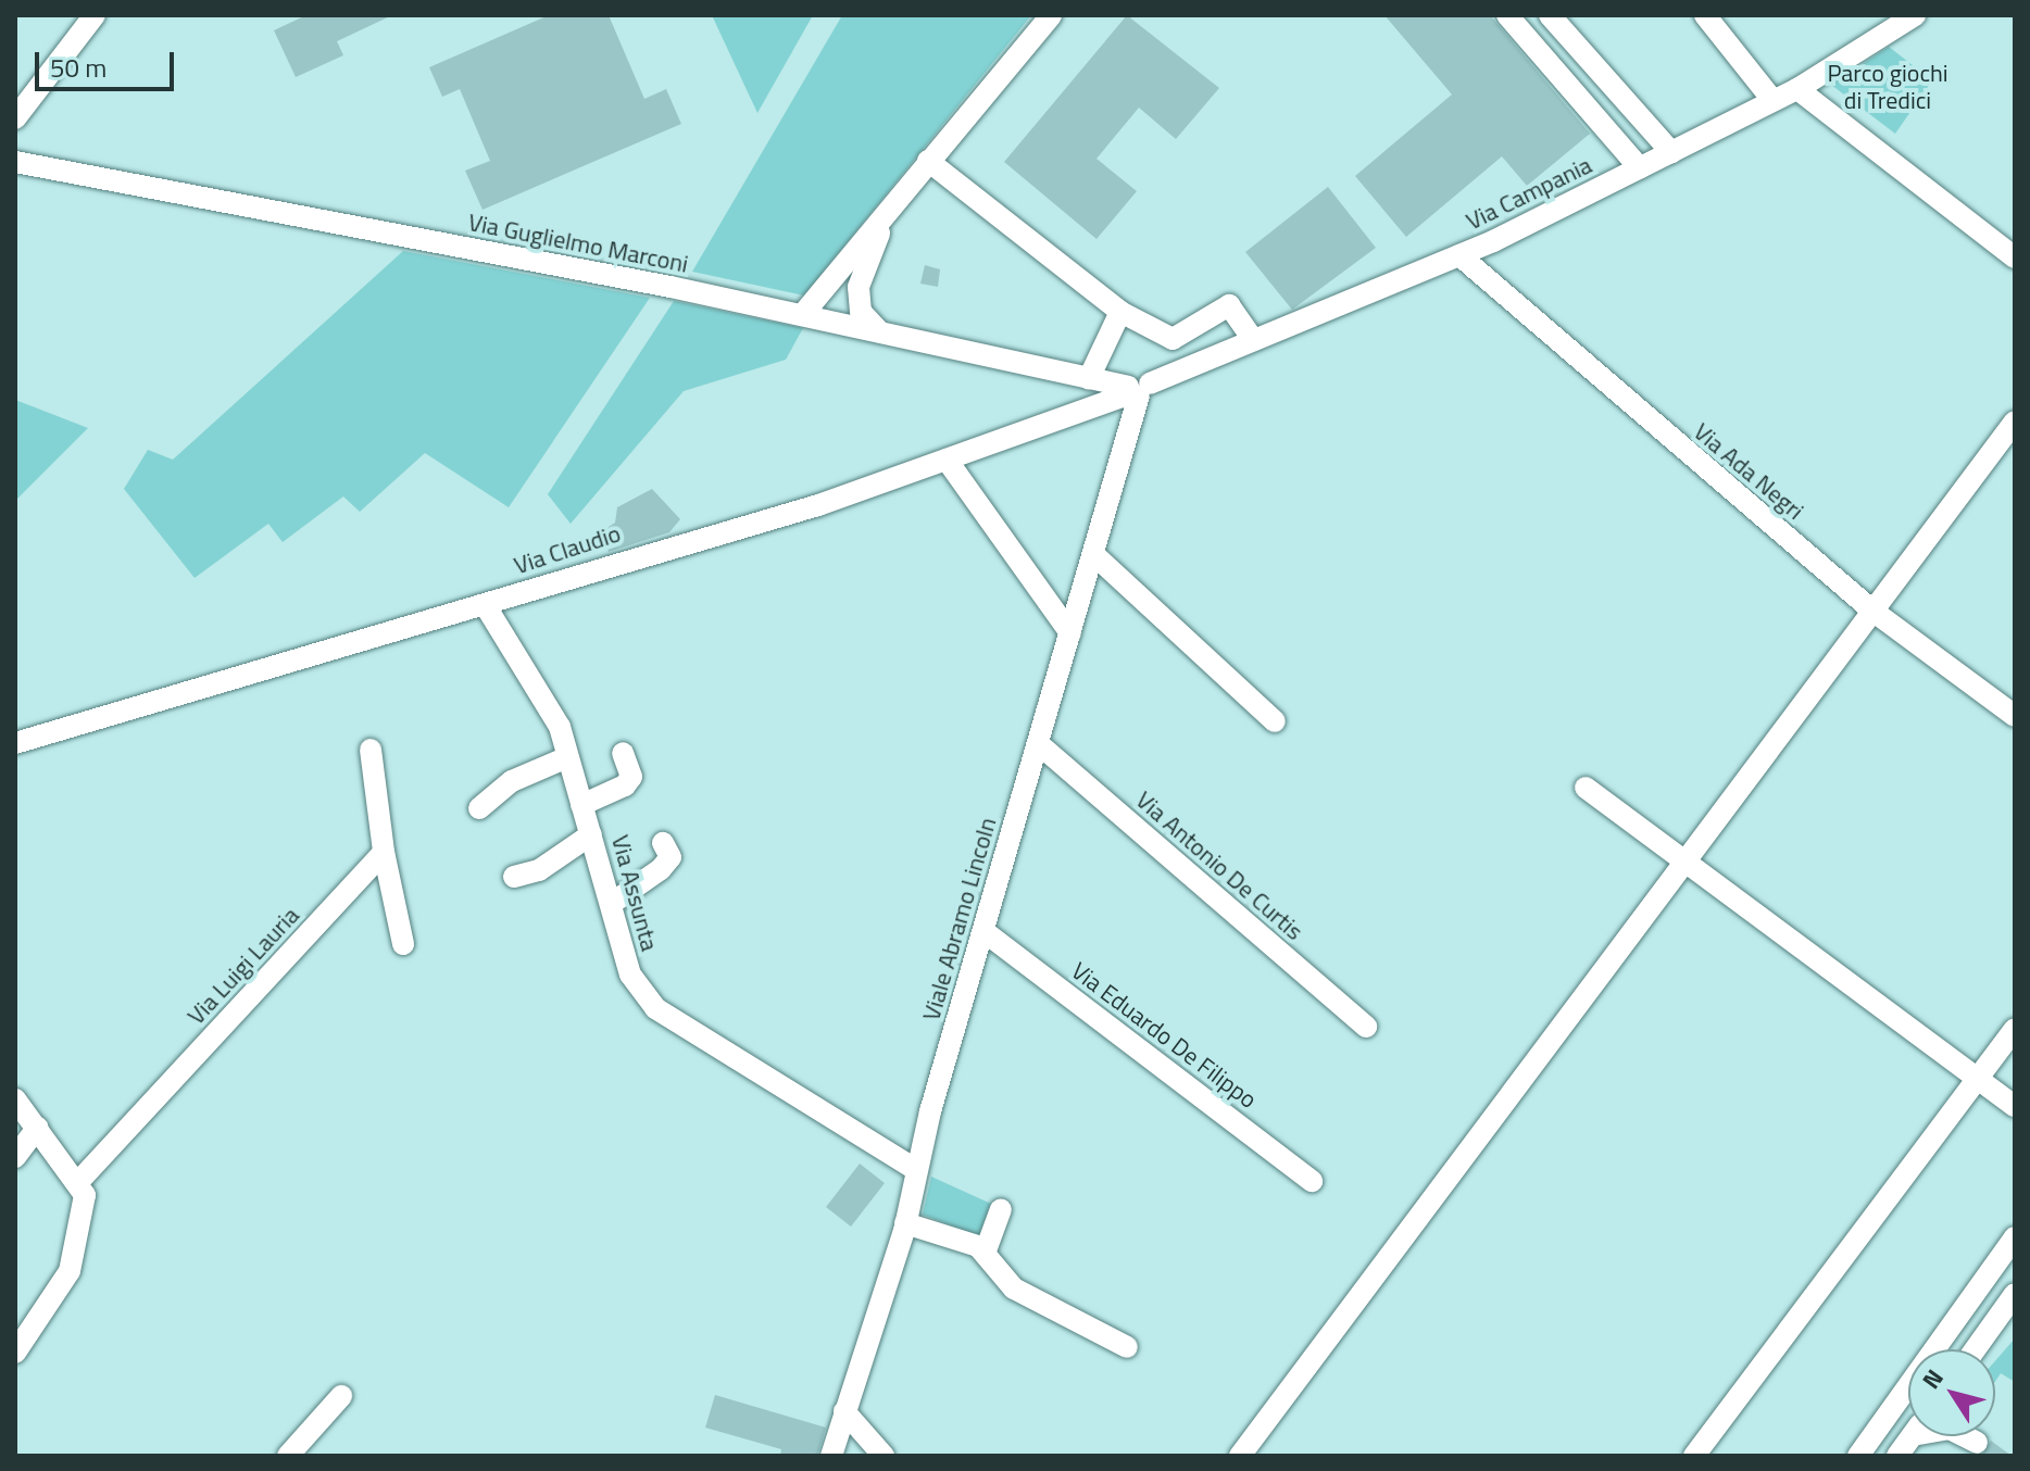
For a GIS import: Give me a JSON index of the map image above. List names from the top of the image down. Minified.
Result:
{"streets":{"street":["Via Campania","Via Guglielmo Marconi","Via Ada Negri","Via Claudio","Via Antonio De Curtis","Via Assunta","Viale Abramo Lincoln","Via Luigi Lauria","Via Eduardo De Filippo"]},"crossings":[["Via Campania","Via Guglielmo Marconi"],["Via Campania","Via Ada Negri"],["Via Campania","Via Claudio"],["Via Campania","Viale Abramo Lincoln"],["Via Guglielmo Marconi","Via Claudio"],["Via Guglielmo Marconi","Viale Abramo Lincoln"],["Via Claudio","Via Assunta"],["Via Claudio","Viale Abramo Lincoln"],["Via Antonio De Curtis","Viale Abramo Lincoln"],["Via Assunta","Viale Abramo Lincoln"],["Viale Abramo Lincoln","Via Eduardo De Filippo"]],"parks":["Parco giochi di Tredici"],"scale_bar":"50 m","north":"top left"}
